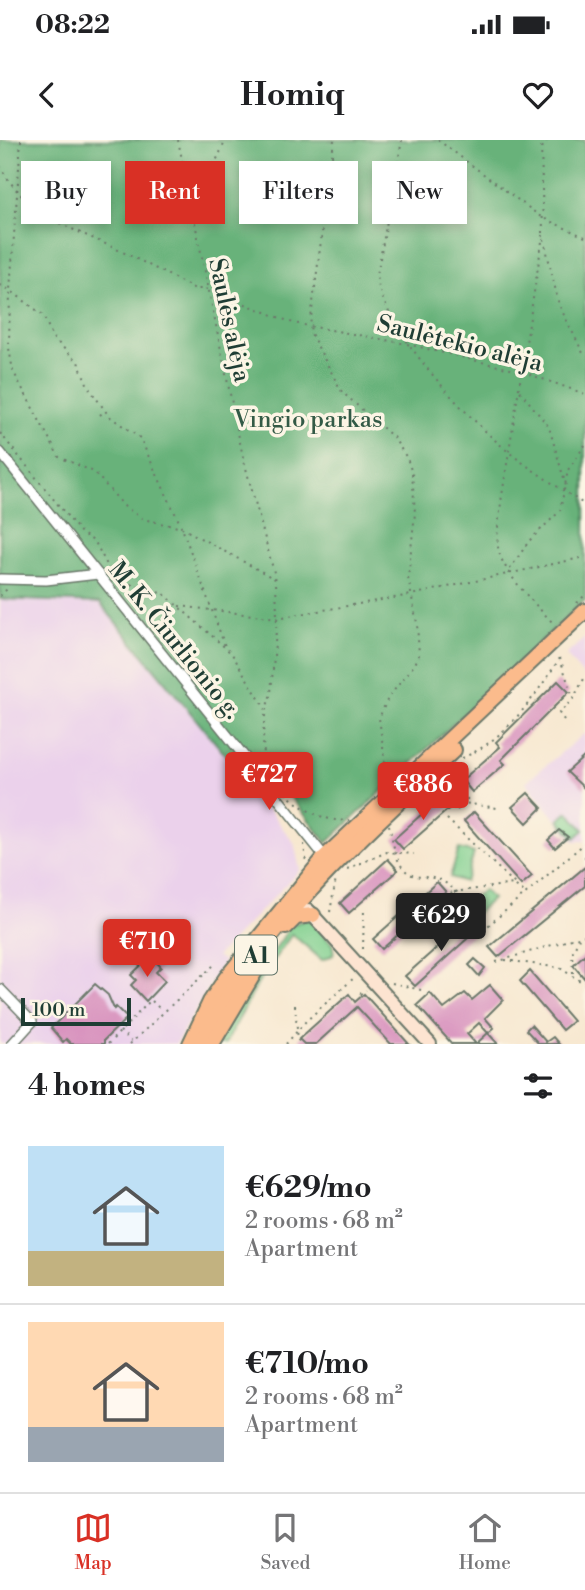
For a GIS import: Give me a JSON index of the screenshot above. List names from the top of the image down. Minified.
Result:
{"streets":{"highway":["A1"],"street":["M. K. Čiurlionio g."],"path":["Saulės alėja","Saulėtekio alėja"]},"crossings":[["Saulės alėja","Saulėtekio alėja"],["M. K. Čiurlionio g.","A1"]],"parks":["Vingio parkas"],"scale_bar":"100 m","page":{"status":"08:22","header":"Homiq","chip":["Buy","Rent","Filters","New"],"price":["€727","€886","€629","€710"],"scale":"100 m","heading":"4 homes","list":[{"name":"€629/mo","note":"2 rooms · 68 m² · Apartment"},{"name":"€710/mo","note":"2 rooms · 68 m² · Apartment"}],"tabs":["Map","Saved","Home"]}}
